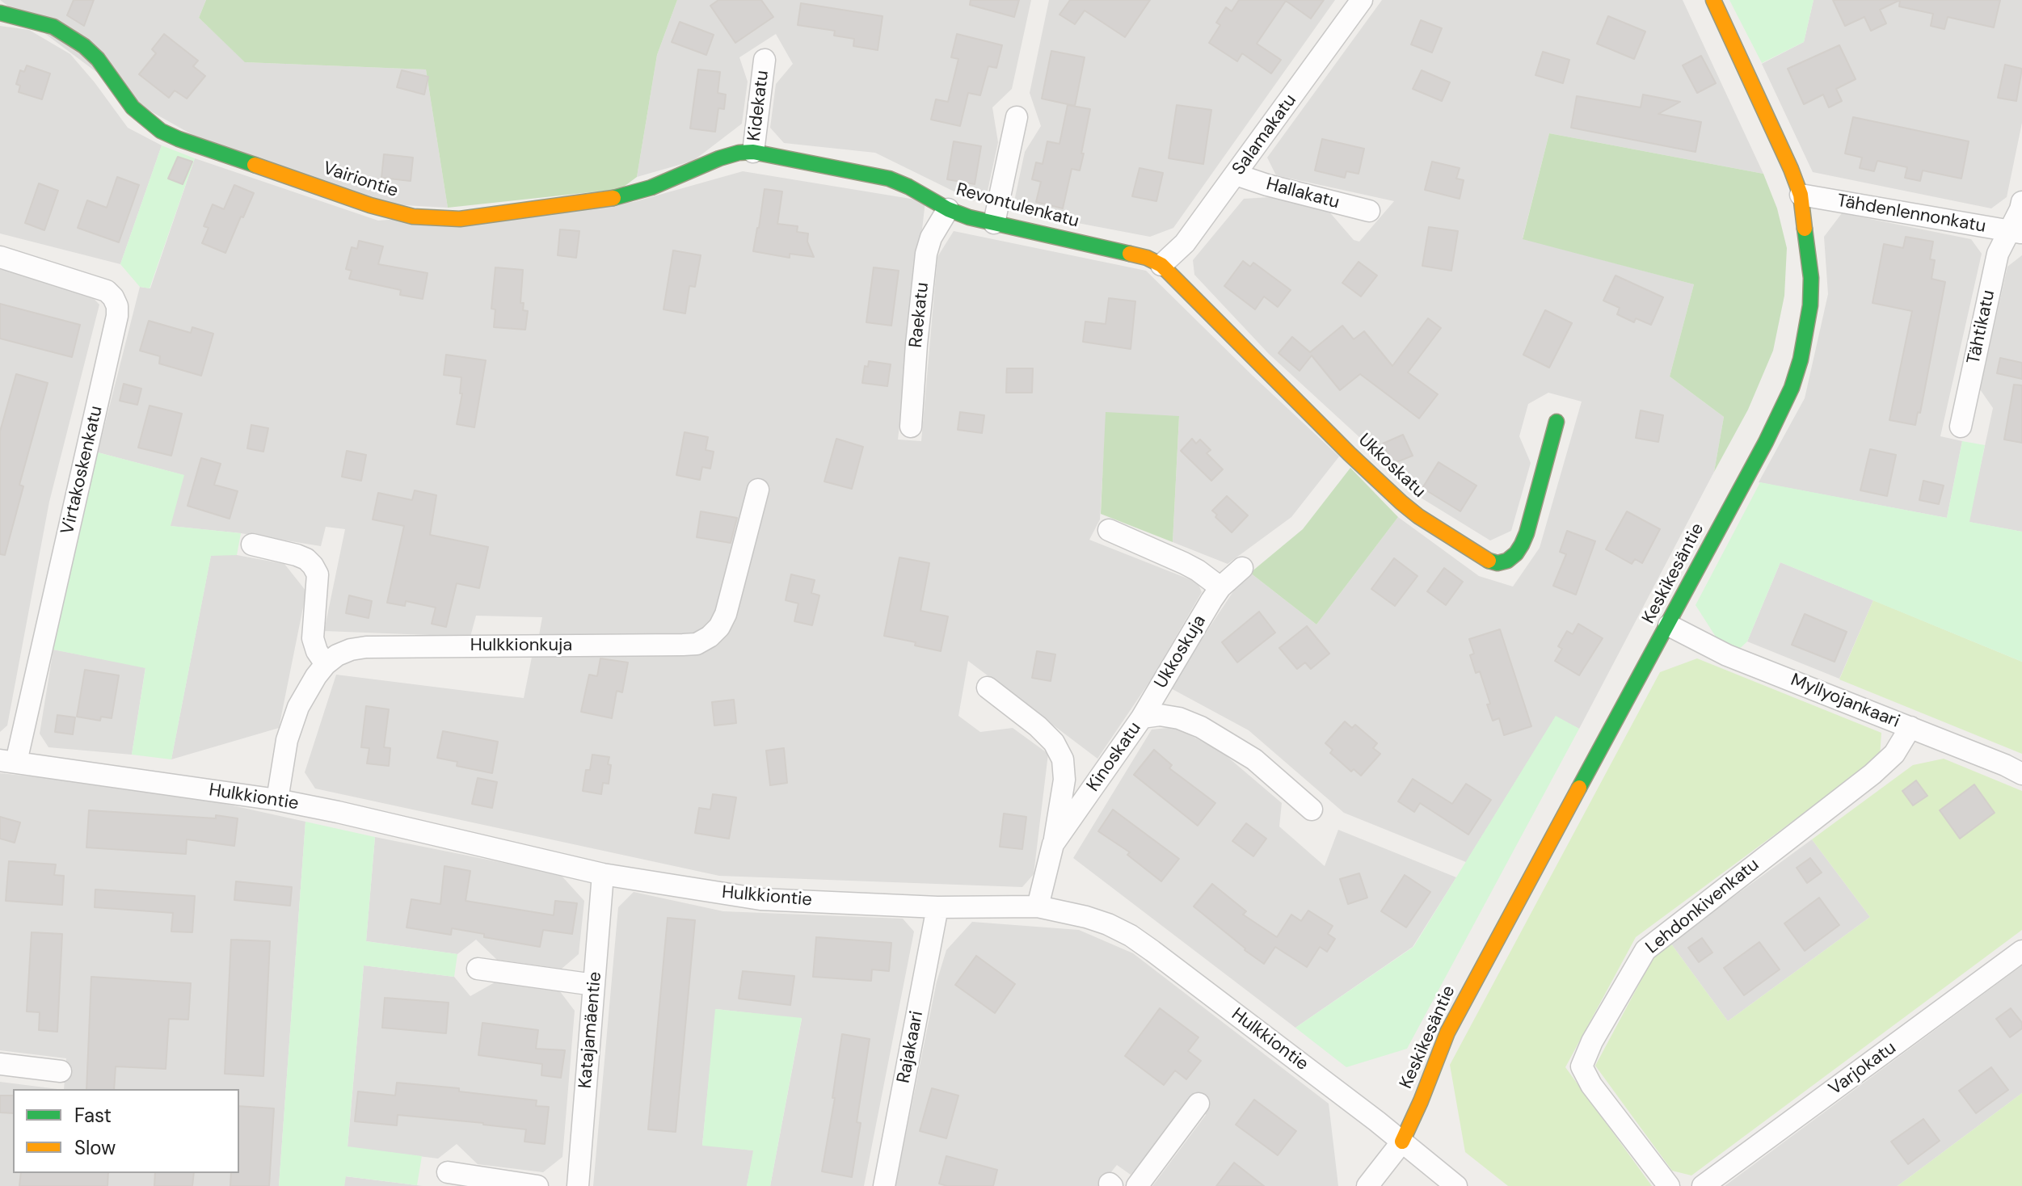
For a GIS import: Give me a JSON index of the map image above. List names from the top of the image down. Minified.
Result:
{"streets":{"street":["Kidekatu","Salamakatu","Vairiontie","Hallakatu","Revontulenkatu","Tähdenlennonkatu","Raekatu","Tähtikatu","Ukkoskatu","Virtakoskenkatu","Keskikesäntie","Hulkkionkuja","Ukkoskuja","Myllyojankaari","Kinoskatu","Hulkkiontie","Lehdonkivenkatu","Katajamäentie","Rajakaari","Varjokatu"]},"crossings":[["Kidekatu","Vairiontie"],["Kidekatu","Revontulenkatu"],["Salamakatu","Hallakatu"],["Salamakatu","Revontulenkatu"],["Salamakatu","Ukkoskatu"],["Vairiontie","Revontulenkatu"],["Revontulenkatu","Raekatu"],["Revontulenkatu","Ukkoskatu"],["Tähdenlennonkatu","Tähtikatu"],["Tähdenlennonkatu","Keskikesäntie"],["Virtakoskenkatu","Hulkkiontie"],["Keskikesäntie","Myllyojankaari"],["Keskikesäntie","Hulkkiontie"],["Hulkkionkuja","Hulkkiontie"],["Ukkoskuja","Kinoskatu"],["Myllyojankaari","Lehdonkivenkatu"],["Kinoskatu","Hulkkiontie"],["Hulkkiontie","Katajamäentie"],["Hulkkiontie","Rajakaari"]],"legend":["Fast","Slow"]}
